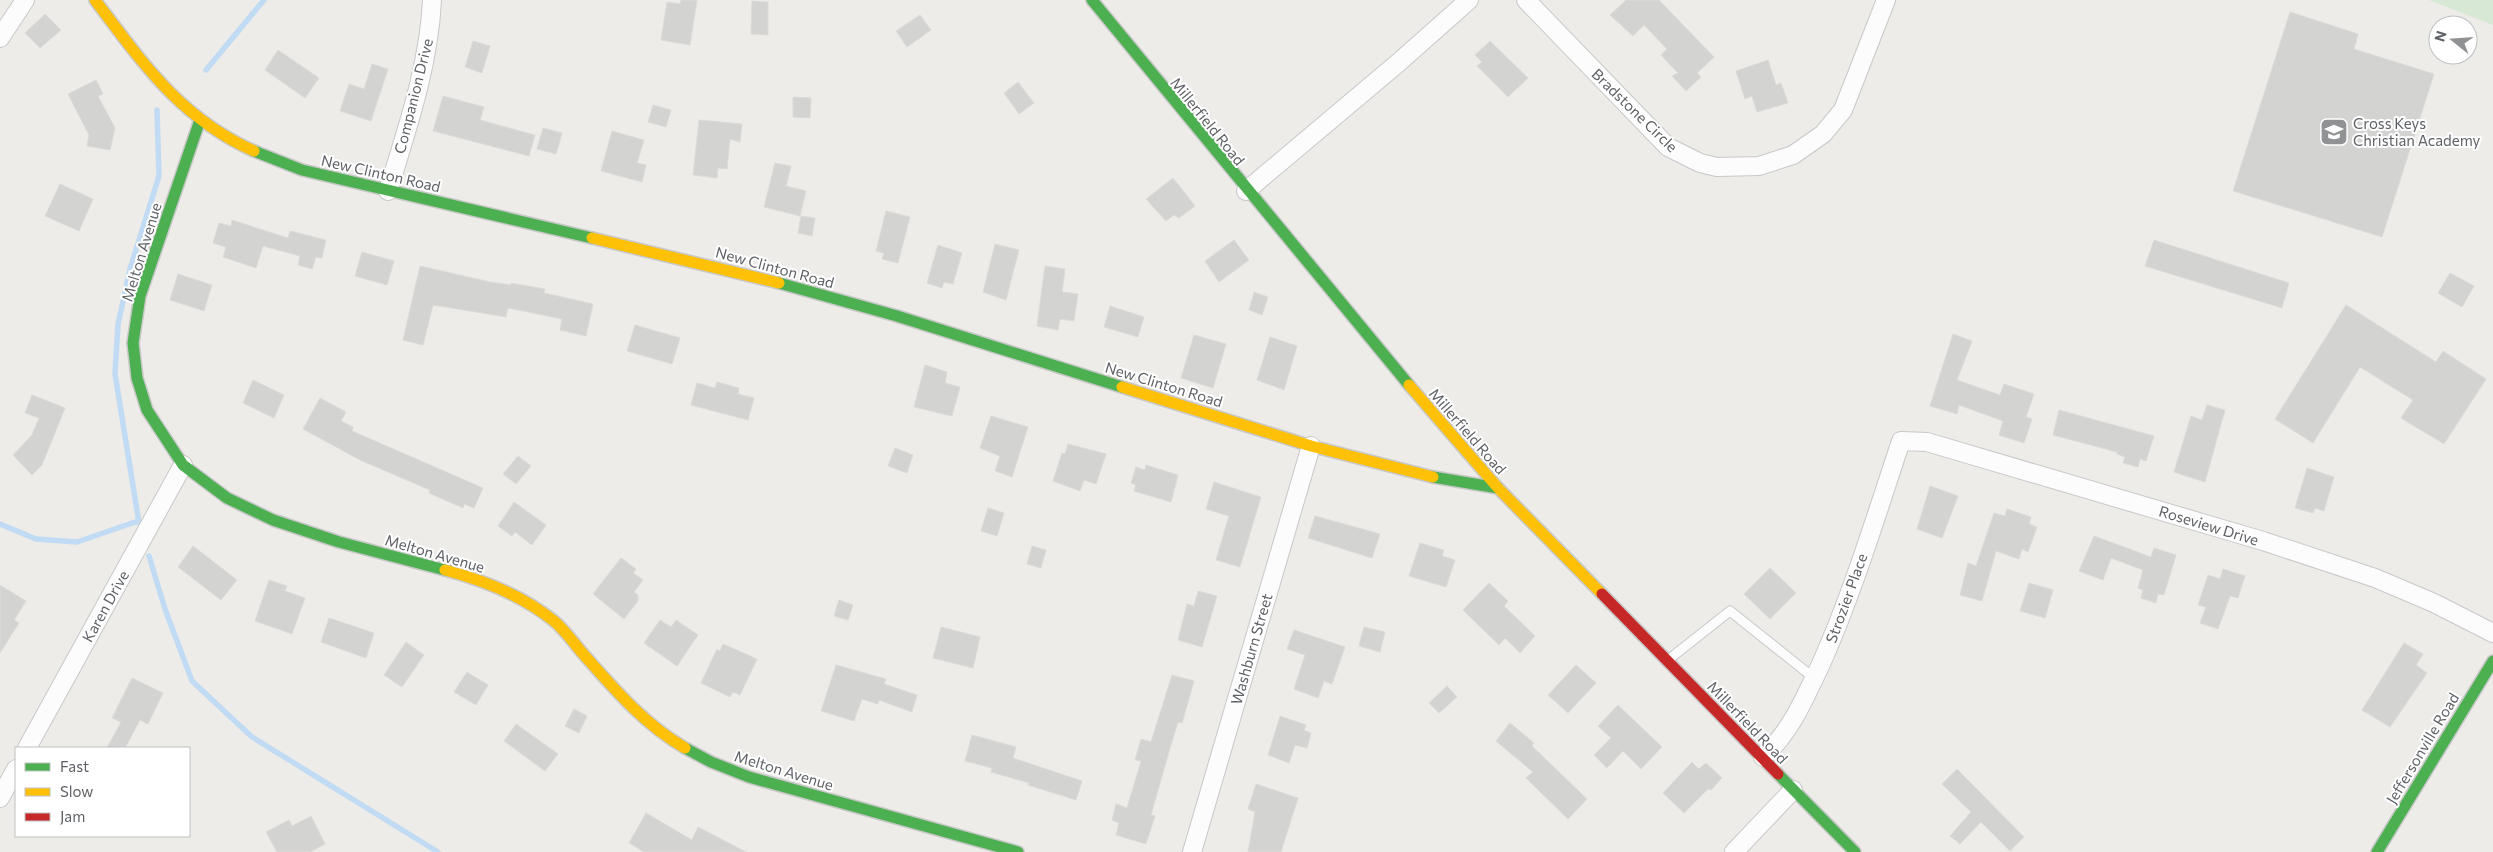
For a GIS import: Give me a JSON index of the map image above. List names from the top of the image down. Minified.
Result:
{"streets":{"street":["Companion Drive","Bradstone Circle","Millerfield Road","New Clinton Road","Melton Avenue","Roseview Drive","Strozier Place","Karen Drive","Washburn Street","Jeffersonville Road"]},"crossings":[["Companion Drive","New Clinton Road"],["Millerfield Road","New Clinton Road"],["Millerfield Road","Strozier Place"],["New Clinton Road","Melton Avenue"],["New Clinton Road","Washburn Street"],["Melton Avenue","Karen Drive"],["Roseview Drive","Strozier Place"]],"places":{"school or university":["Cross Keys Christian Academy"]},"legend":["Fast","Slow","Jam"],"north":"left"}
